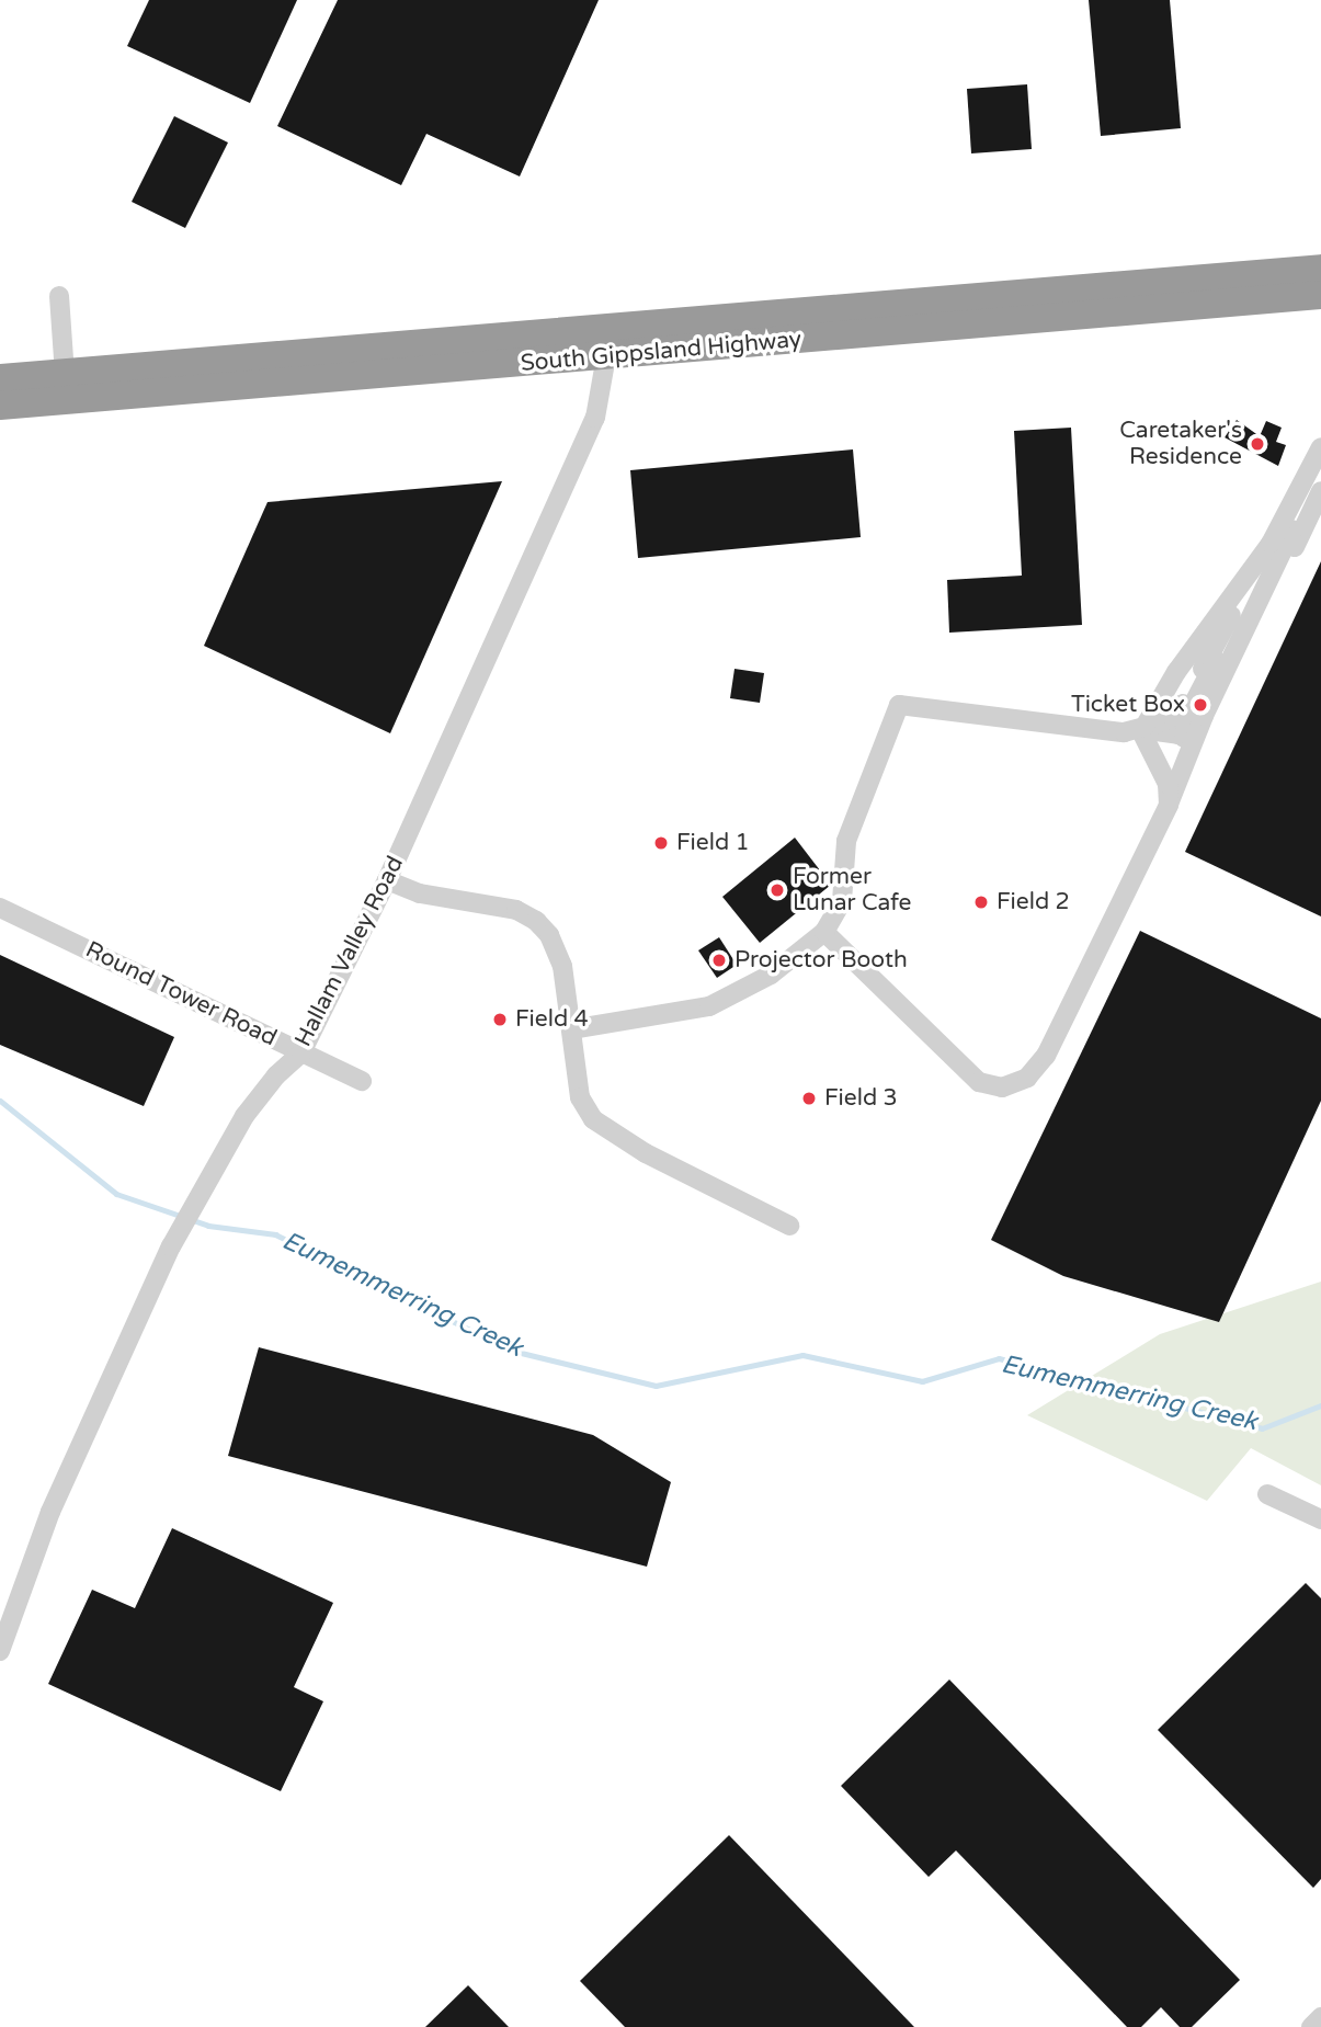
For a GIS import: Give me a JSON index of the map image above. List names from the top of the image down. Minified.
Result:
{"streets":{"highway":["South Gippsland Highway"],"street":["Hallam Valley Road","Round Tower Road"]},"crossings":[["South Gippsland Highway","Hallam Valley Road"],["Hallam Valley Road","Round Tower Road"]],"water":["Eumemmerring Creek"],"places":["Caretaker's Residence","Ticket Box","Field 1","Former Lunar Cafe","Field 2","Projector Booth","Field 4","Field 3"]}
